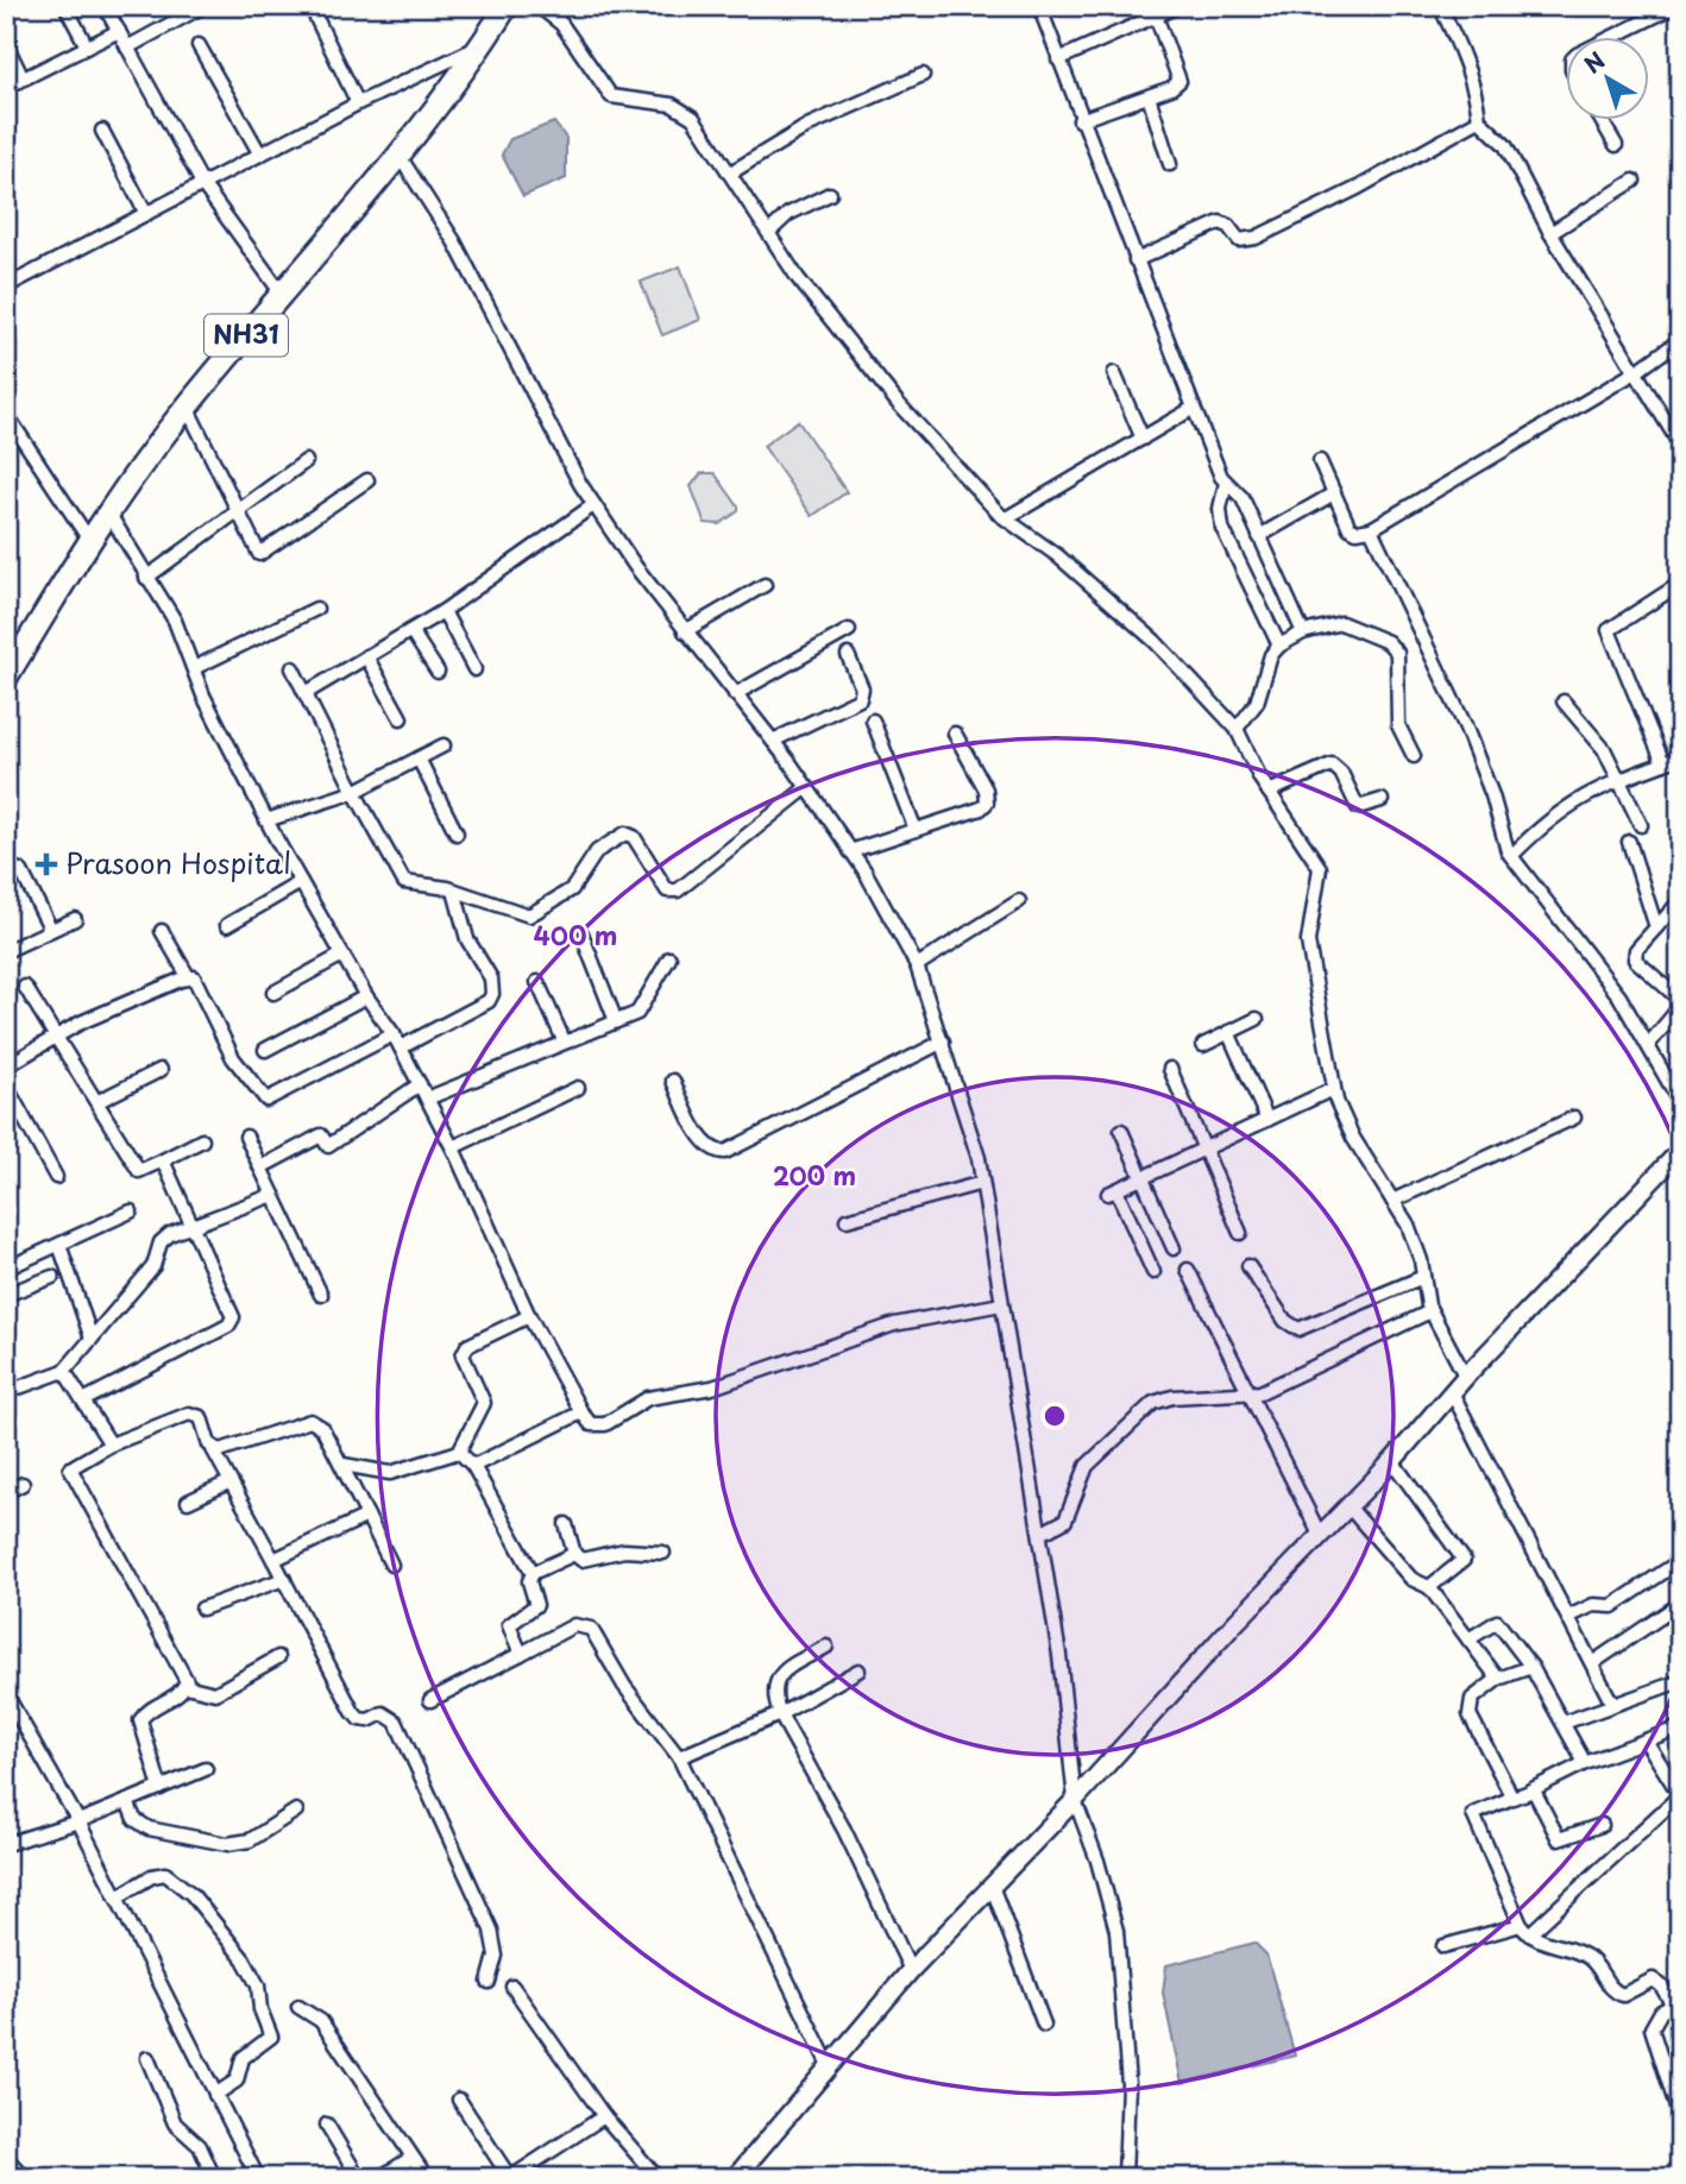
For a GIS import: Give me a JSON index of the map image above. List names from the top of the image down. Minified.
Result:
{"streets":{"highway":["NH31"]},"places":{"health":["Prasoon Hospital"]},"north":"top left","rings":["400 m","200 m"]}
